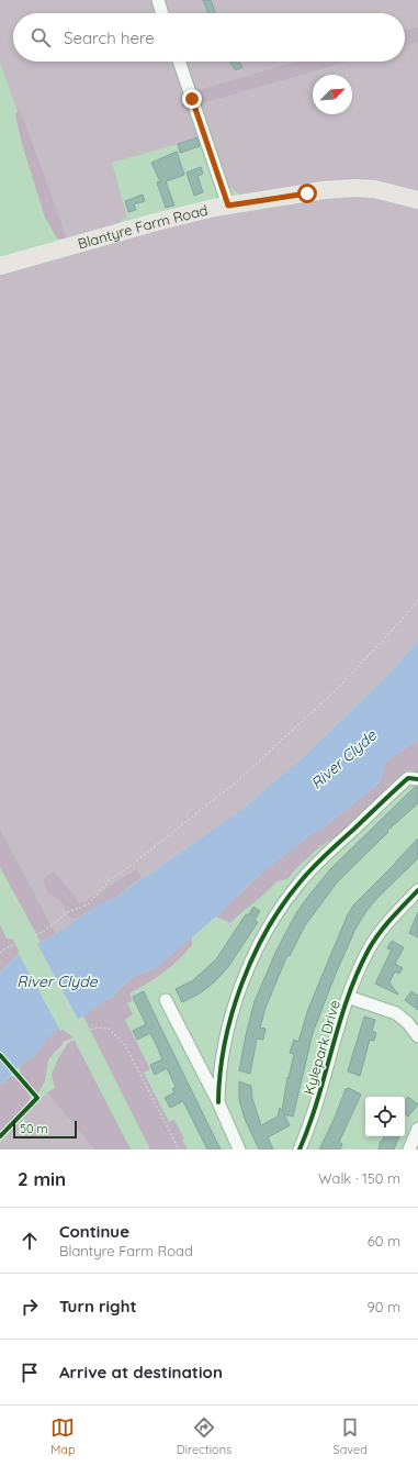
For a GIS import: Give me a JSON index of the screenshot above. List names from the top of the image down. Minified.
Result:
{"streets":{"main road":["Blantyre Farm Road"],"street":["Kylepark Drive"]},"water":["River Clyde"],"scale_bar":"50 m","north":"top right","page":{"search":"Search here","scale":"50 m","heading":["2 min","Walk · 150 m"],"list":[["Continue","Blantyre Farm Road","60 m"],["Turn right","90 m"],"Arrive at destination"],"nav":["Map","Directions","Saved"]}}
